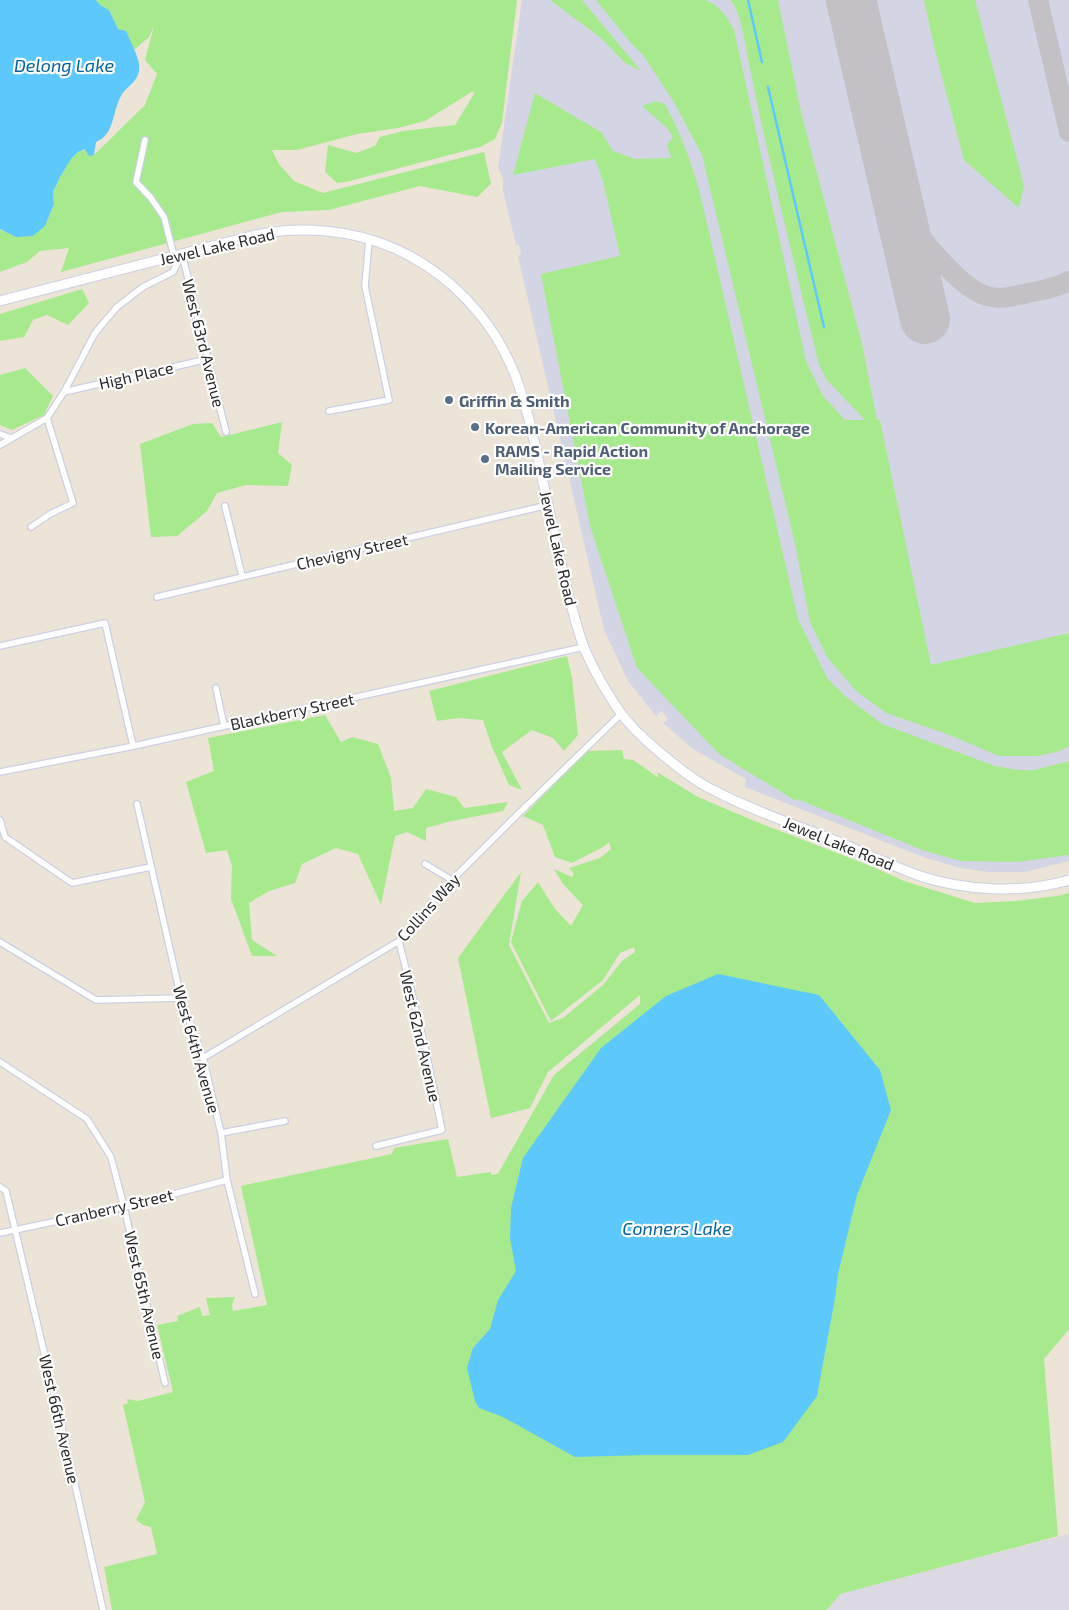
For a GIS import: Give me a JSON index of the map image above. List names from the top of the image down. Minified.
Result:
{"streets":{"main road":["Jewel Lake Road"],"street":["West 63rd Avenue","High Place","Chevigny Street","Blackberry Street","Collins Way","West 62nd Avenue","West 64th Avenue","Cranberry Street","West 65th Avenue","West 66th Avenue"]},"crossings":[["Jewel Lake Road","West 63rd Avenue"],["Jewel Lake Road","Chevigny Street"],["Jewel Lake Road","Blackberry Street"],["Jewel Lake Road","Collins Way"],["West 63rd Avenue","High Place"],["Collins Way","West 62nd Avenue"],["Collins Way","West 64th Avenue"],["West 64th Avenue","Cranberry Street"],["Cranberry Street","West 65th Avenue"],["Cranberry Street","West 66th Avenue"]],"water":["Delong Lake","Conners Lake"],"places":["Griffin & Smith","Korean-American Community of Anchorage","RAMS - Rapid Action Mailing Service"]}
